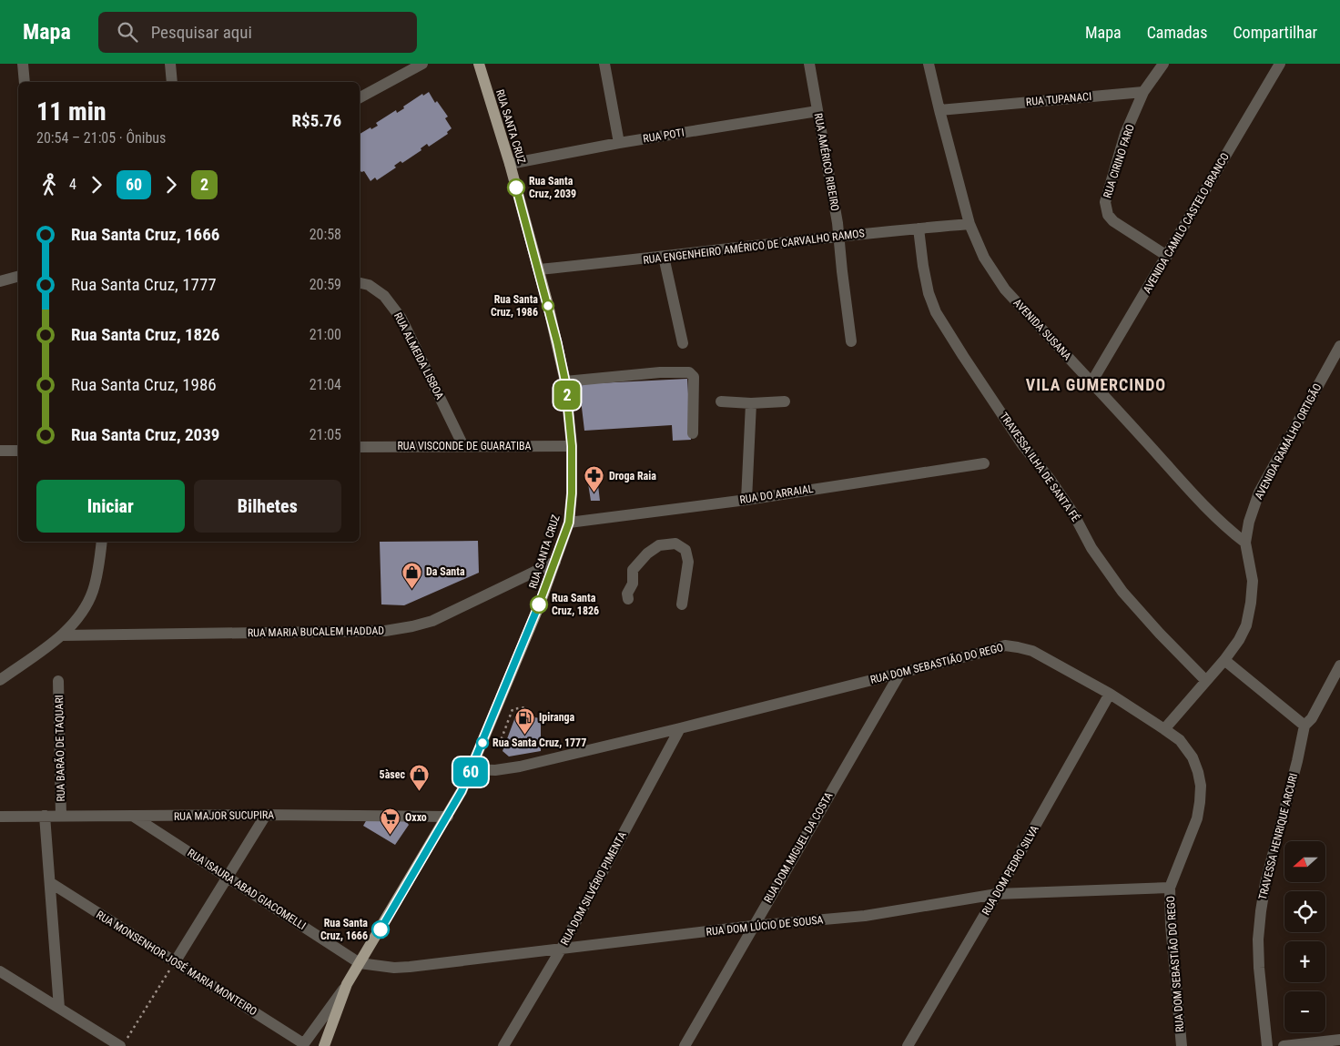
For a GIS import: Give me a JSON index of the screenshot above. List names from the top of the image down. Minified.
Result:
{"streets":{"main road":["RUA SANTA CRUZ"],"street":["RUA TUPANACI","RUA POTI","RUA CIRINO FARO","RUA AMÉRICO RIBEIRO","AVENIDA CAMILO CASTELO BRANCO","RUA ENGENHEIRO AMÉRICO DE CARVALHO RAMOS","AVENIDA SUSANA","RUA ALMEIDA LISBOA","AVENIDA RAMÁLHO ORTIGÃO","RUA VISCONDE DE GUARATIBA","TRAVESSA ILHA DE SANTA FÉ","RUA DO ARRAIAL","RUA MARIA BUCALEM HADDAD","RUA DOM SEBASTIÃO DO REGO","RUA BARÃO DE TAQUARI","RUA MAJOR SUCUPIRA","TRAVESSA HENRIQUE ARCURI","RUA DOM MIGUEL DA COSTA","RUA DOM PEDRO SILVA","RUA DOM SILVÉRIO PIMENTA","RUA ISAURA ABAD GIACOMELLI","RUA DOM LÚCIO DE SOUSA","RUA MONSENHOR JOSÉ MARIA MONTEIRO"]},"crossings":[["RUA TUPANACI","RUA CIRINO FARO"],["RUA TUPANACI","AVENIDA SUSANA"],["RUA SANTA CRUZ","RUA POTI"],["RUA SANTA CRUZ","RUA ENGENHEIRO AMÉRICO DE CARVALHO RAMOS"],["RUA SANTA CRUZ","RUA VISCONDE DE GUARATIBA"],["RUA SANTA CRUZ","RUA DO ARRAIAL"],["RUA SANTA CRUZ","RUA MARIA BUCALEM HADDAD"],["RUA SANTA CRUZ","RUA DOM SEBASTIÃO DO REGO"],["RUA SANTA CRUZ","RUA MAJOR SUCUPIRA"],["RUA SANTA CRUZ","RUA ISAURA ABAD GIACOMELLI"],["RUA SANTA CRUZ","RUA DOM LÚCIO DE SOUSA"],["RUA SANTA CRUZ","RUA MONSENHOR JOSÉ MARIA MONTEIRO"],["RUA POTI","RUA AMÉRICO RIBEIRO"],["RUA CIRINO FARO","AVENIDA CAMILO CASTELO BRANCO"],["RUA AMÉRICO RIBEIRO","RUA ENGENHEIRO AMÉRICO DE CARVALHO RAMOS"],["AVENIDA CAMILO CASTELO BRANCO","AVENIDA SUSANA"],["RUA ENGENHEIRO AMÉRICO DE CARVALHO RAMOS","AVENIDA SUSANA"],["RUA ENGENHEIRO AMÉRICO DE CARVALHO RAMOS","TRAVESSA ILHA DE SANTA FÉ"],["AVENIDA SUSANA","AVENIDA RAMÁLHO ORTIGÃO"],["RUA ALMEIDA LISBOA","RUA VISCONDE DE GUARATIBA"],["AVENIDA RAMÁLHO ORTIGÃO","TRAVESSA ILHA DE SANTA FÉ"],["AVENIDA RAMÁLHO ORTIGÃO","RUA DOM SEBASTIÃO DO REGO"],["RUA DOM SEBASTIÃO DO REGO","RUA DOM MIGUEL DA COSTA"],["RUA DOM SEBASTIÃO DO REGO","RUA DOM PEDRO SILVA"],["RUA DOM SEBASTIÃO DO REGO","RUA DOM SILVÉRIO PIMENTA"],["RUA DOM SEBASTIÃO DO REGO","RUA DOM LÚCIO DE SOUSA"],["RUA BARÃO DE TAQUARI","RUA MAJOR SUCUPIRA"],["RUA MAJOR SUCUPIRA","RUA ISAURA ABAD GIACOMELLI"],["RUA DOM MIGUEL DA COSTA","RUA DOM LÚCIO DE SOUSA"],["RUA DOM PEDRO SILVA","RUA DOM LÚCIO DE SOUSA"],["RUA DOM SILVÉRIO PIMENTA","RUA DOM LÚCIO DE SOUSA"],["RUA ISAURA ABAD GIACOMELLI","RUA DOM LÚCIO DE SOUSA"]],"districts":["VILA GUMERCINDO"],"places":{"other":["Rua Santa Cruz, 2039","Rua Santa Cruz, 1986","Rua Santa Cruz, 1826","Rua Santa Cruz, 1777","Rua Santa Cruz, 1666"],"pharmacy":["Droga Raia"],"shop":["Da Santa","5àsec"],"fuel station":["Ipiranga"],"supermarket":["Oxxo"]},"lines":["bus line 2","bus line 60"],"north":"left","page":{"header":"Mapa","search":"Pesquisar aqui","nav":["Mapa","Camadas","Compartilhar"],"on_map":["60","2"],"heading":["11 min","20:54 – 21:05 · Ônibus","R$5.76"],"legs":["4","60","2"],"list":[{"name":"Rua Santa Cruz, 1666","value":"20:58"},{"name":"Rua Santa Cruz, 1777","value":"20:59"},{"name":"Rua Santa Cruz, 1826","value":"21:00"},{"name":"Rua Santa Cruz, 1986","value":"21:04"},{"name":"Rua Santa Cruz, 2039","value":"21:05"}],"buttons":["Iniciar","Bilhetes"],"map_buttons":["+","−"]}}
